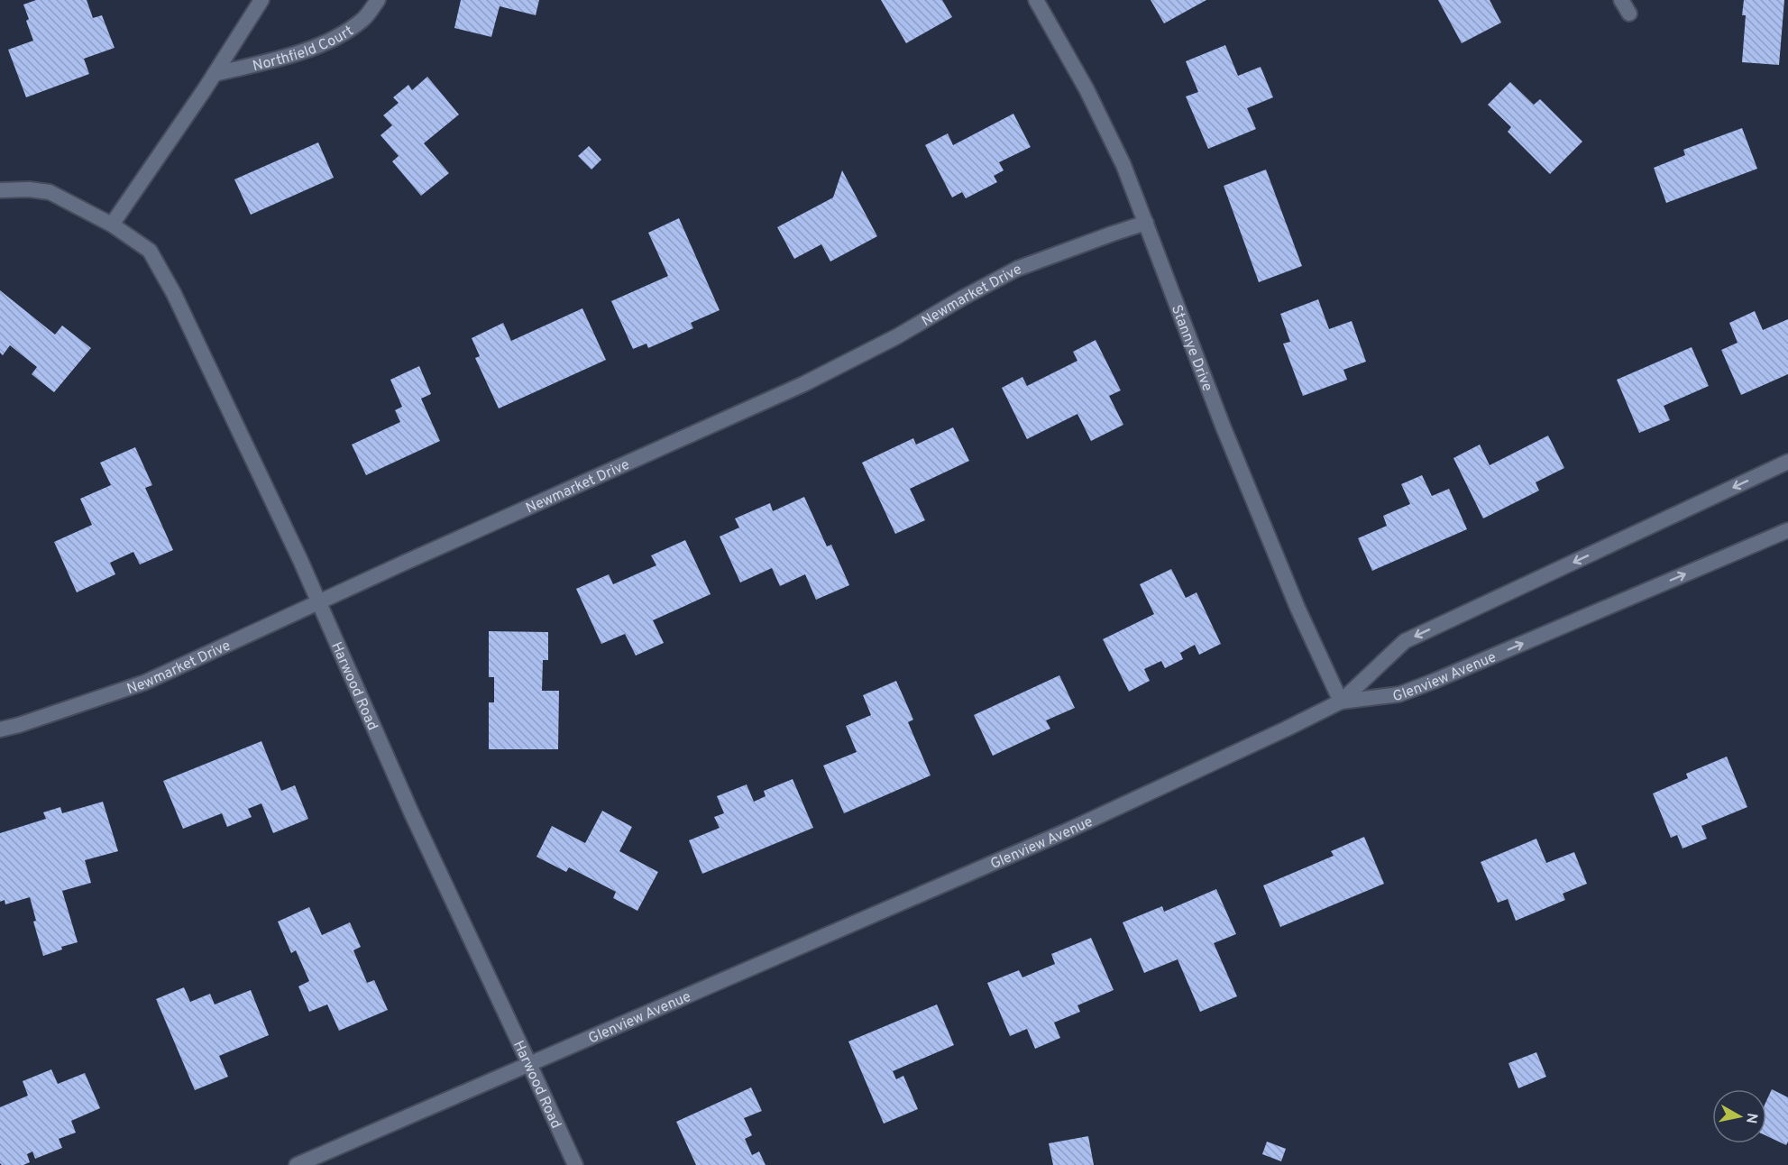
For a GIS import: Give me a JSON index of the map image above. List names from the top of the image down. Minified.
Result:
{"streets":{"street":["Northfield Court","Newmarket Drive","Stannye Drive","Glenview Avenue","Harwood Road"]},"crossings":[["Northfield Court","Harwood Road"],["Newmarket Drive","Stannye Drive"],["Newmarket Drive","Harwood Road"],["Stannye Drive","Glenview Avenue"],["Glenview Avenue","Harwood Road"]],"north":"right"}
